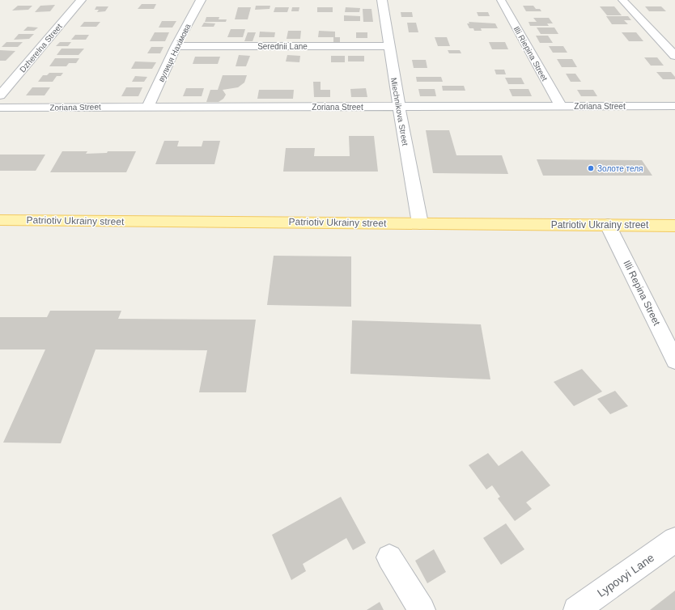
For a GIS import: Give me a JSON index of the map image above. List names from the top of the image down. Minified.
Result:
{"streets":{"main road":["Patriotiv Ukrainy street"],"street":["Serednii Lane","Dzherelna Street","вулиця Нахімова","Illi Riepina Street","Zoriana Street","Miechnikova Street","Illi Repina Street","Lypovyi Lane"]},"crossings":[["Serednii Lane","вулиця Нахімова"],["Serednii Lane","Miechnikova Street"],["вулиця Нахімова","Zoriana Street"],["Illi Riepina Street","Zoriana Street"],["Zoriana Street","Miechnikova Street"],["Miechnikova Street","Patriotiv Ukrainy street"],["Patriotiv Ukrainy street","Illi Repina Street"]],"places":["Золоте теля"]}
